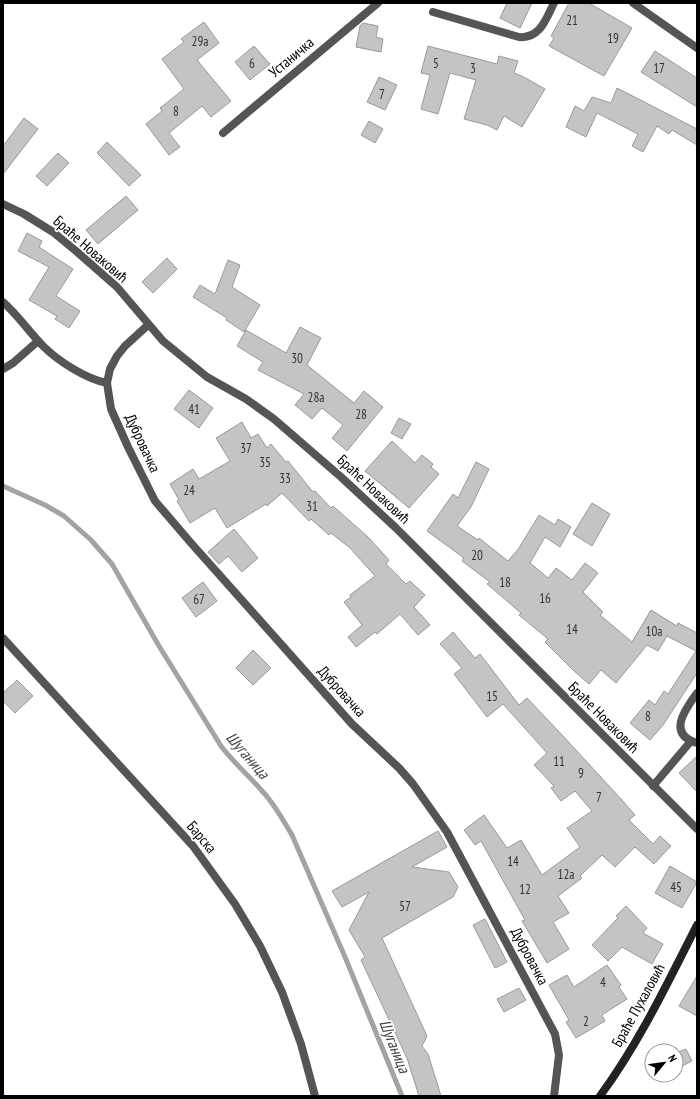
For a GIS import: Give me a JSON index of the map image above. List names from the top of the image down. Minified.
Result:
{"streets":{"main road":["Браће Пухаловић"],"street":["Устаничка","Браће Новаковић","Дубровачка","Барска"]},"crossings":[["Браће Новаковић","Дубровачка"]],"water":["Шуганица"],"house_numbers":["21","19","29a","6","5","3","17","7","8","30","28a","41","28","37","35","33","24","31","20","18","16","67","14","10a","15","8","11","9","7","14","12a","45","12","57","4","2"],"north":"top right"}
